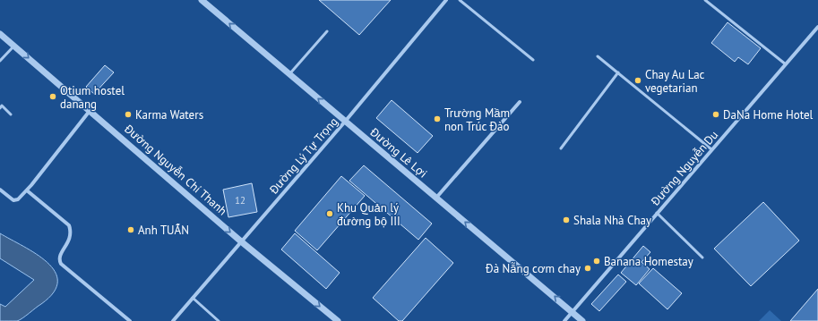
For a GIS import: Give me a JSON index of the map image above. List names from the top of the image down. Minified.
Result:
{"streets":{"street":["Đường Lê Lợi","Đường Lý Tự Trọng","Đường Nguyễn Du","Đường Nguyễn Chí Thanh"]},"crossings":[["Đường Lê Lợi","Đường Lý Tự Trọng"],["Đường Lê Lợi","Đường Nguyễn Du"],["Đường Lý Tự Trọng","Đường Nguyễn Chí Thanh"]],"one_way":["Đường Lê Lợi","Đường Nguyễn Chí Thanh"],"places":["Chay Au Lac vegetarian","Otium hostel danang","Karma Waters","DaNa Home Hotel","Trường Mầm non Trúc Đào","Khu Quản lý đường bộ III","Shala Nhà Chay","Anh TUẤN","Banana Homestay","Đà Nẵng cơm chay"],"house_numbers":["12"]}
